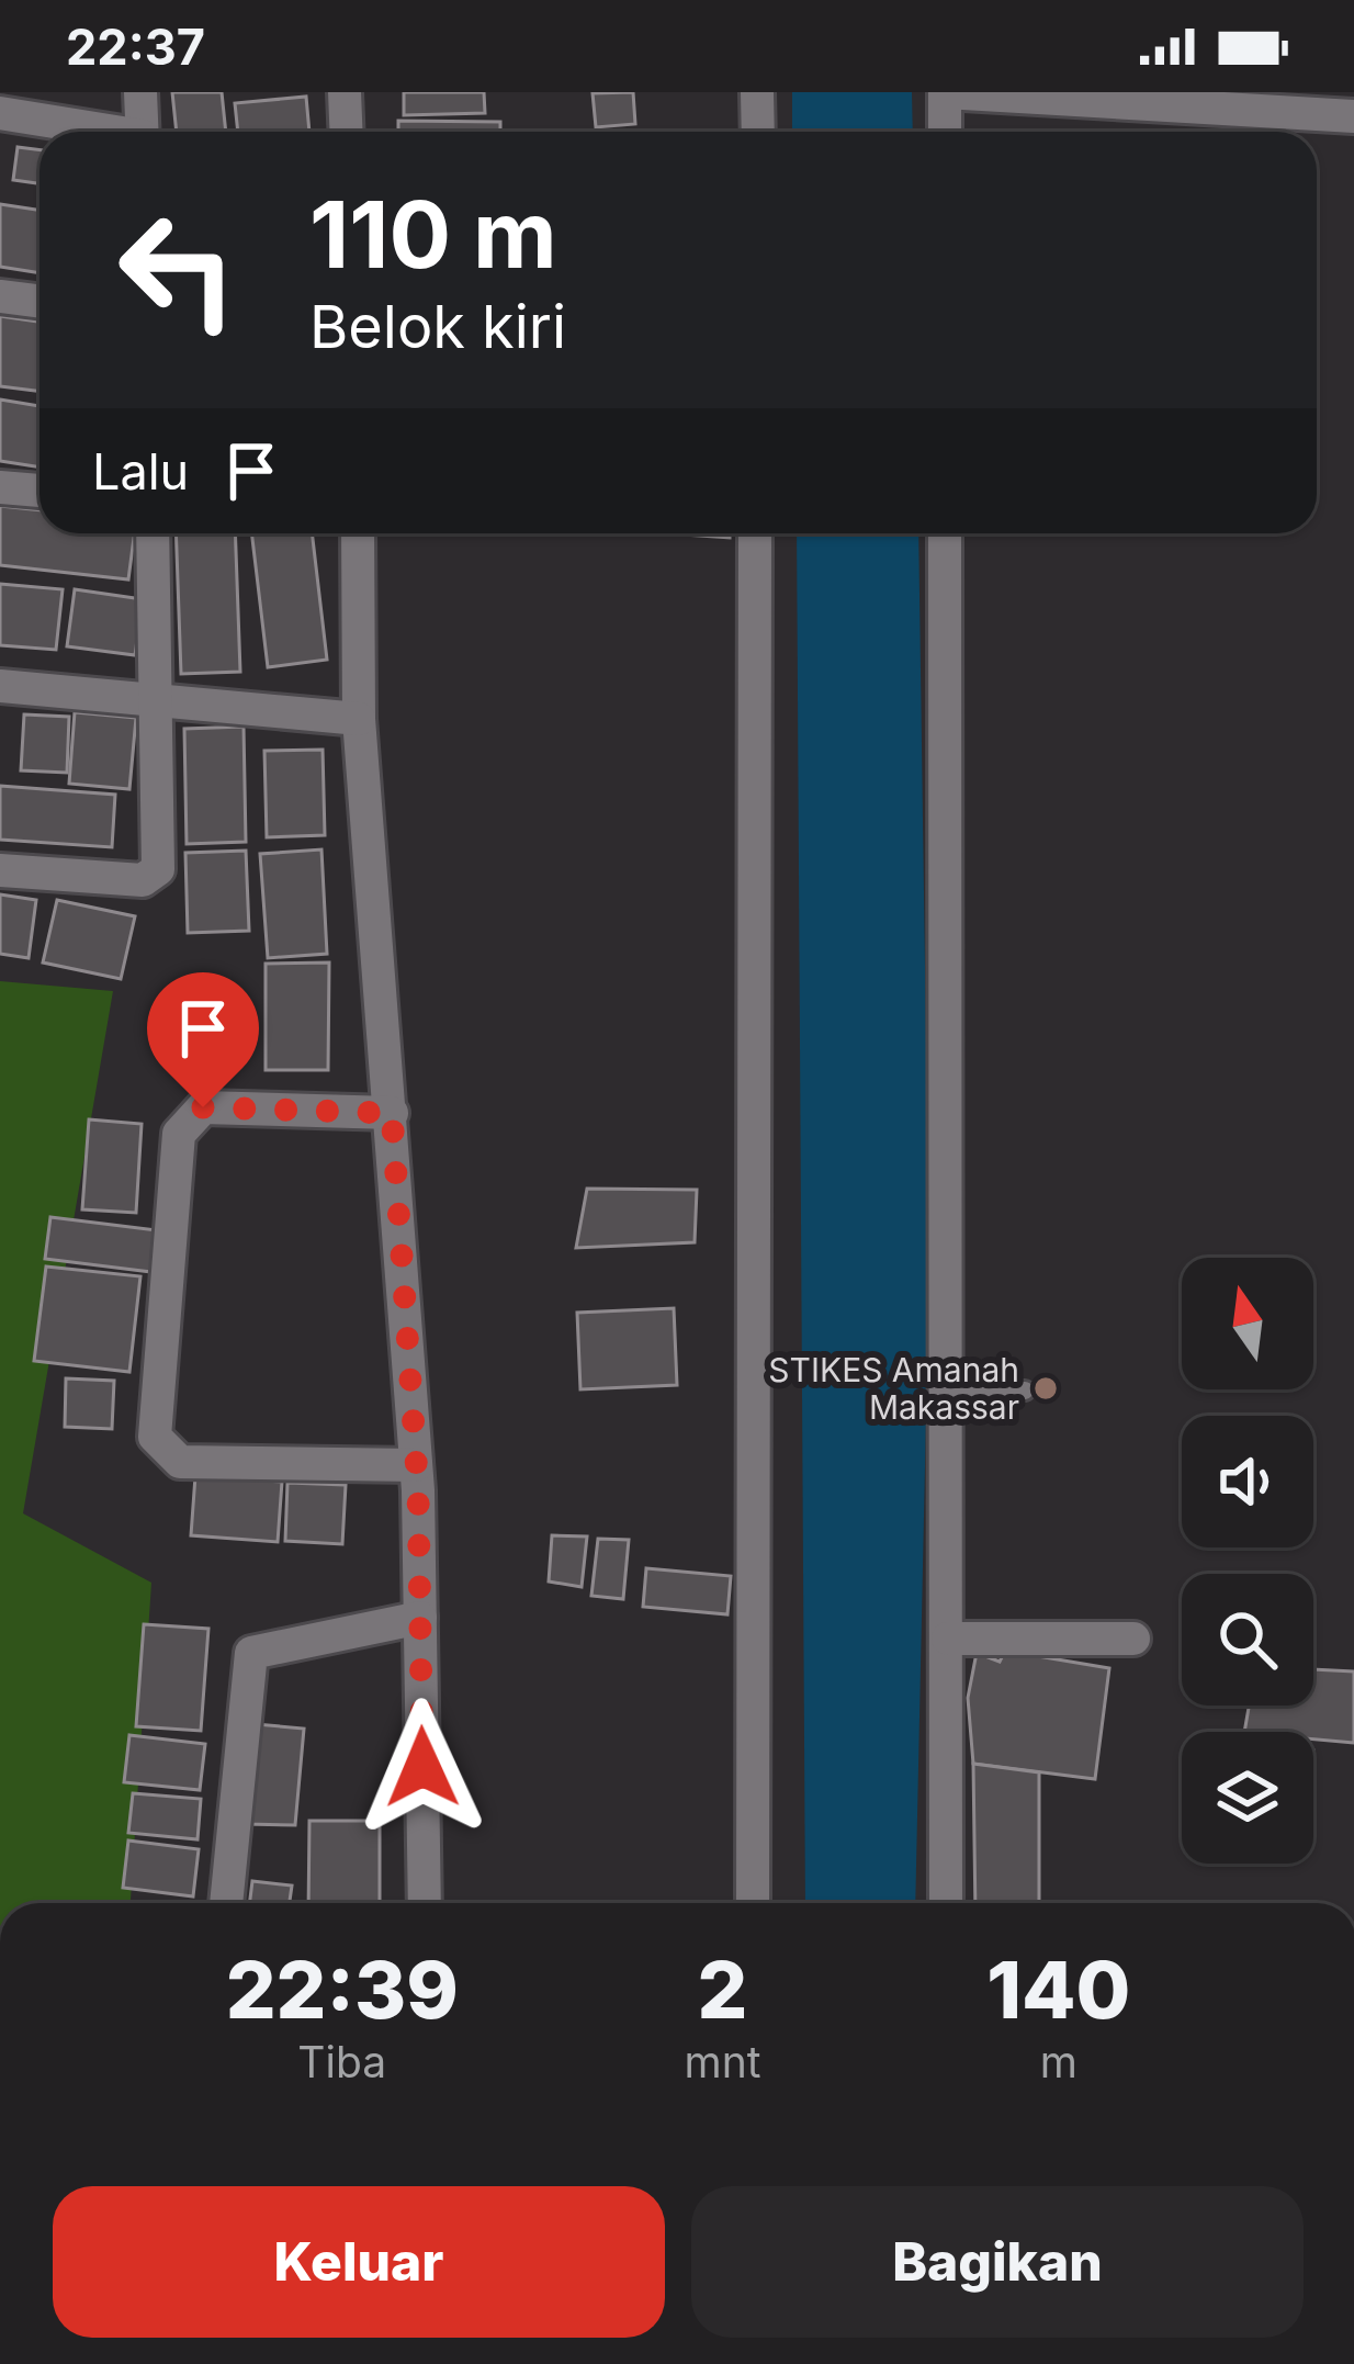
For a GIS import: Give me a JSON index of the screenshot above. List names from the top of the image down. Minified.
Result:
{"places":["STIKES Amanah Makassar"],"north":"top","page":{"status":"22:37","turn":["110 m","Belok kiri"],"then":"Lalu","eta":["22:39","Tiba","2","mnt","140","m"],"buttons":["Keluar","Bagikan"]}}
